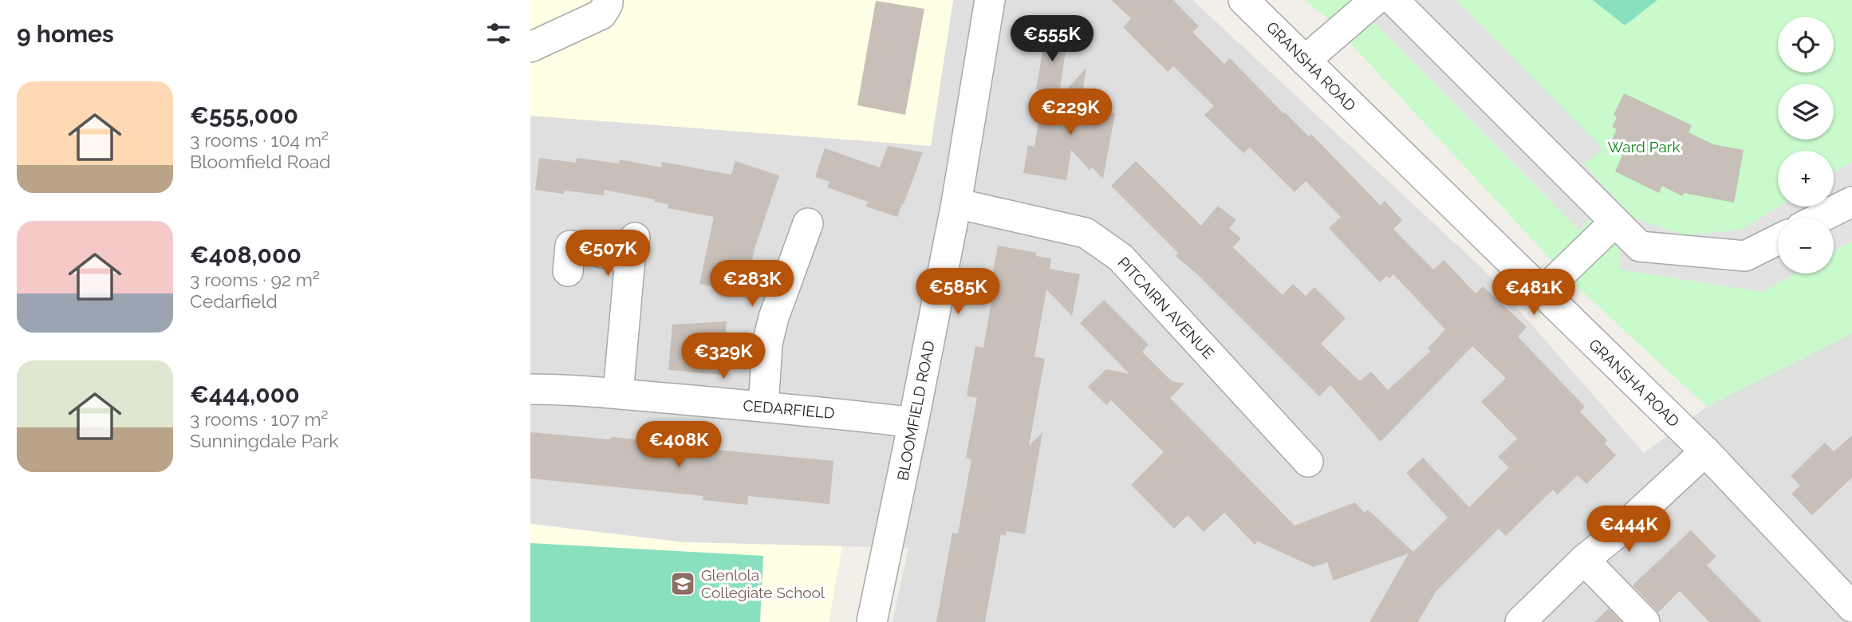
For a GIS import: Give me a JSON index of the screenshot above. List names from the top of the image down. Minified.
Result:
{"streets":{"street":["GRANSHA ROAD","PITCAIRN AVENUE","CEDARFIELD","BLOOMFIELD ROAD"]},"crossings":[["PITCAIRN AVENUE","BLOOMFIELD ROAD"],["CEDARFIELD","BLOOMFIELD ROAD"]],"parks":["Ward Park"],"places":{"school or university":["Glenlola Collegiate School"]},"page":{"heading":"9 homes","price":["€555K","€229K","€507K","€283K","€585K","€481K","€329K","€408K","€444K"],"map_buttons":["+","−"],"list":[{"name":"€555,000","note":"3 rooms · 104 m² · Bloomfield Road"},{"name":"€408,000","note":"3 rooms · 92 m² · Cedarfield"},{"name":"€444,000","note":"3 rooms · 107 m² · Sunningdale Park"}]}}
